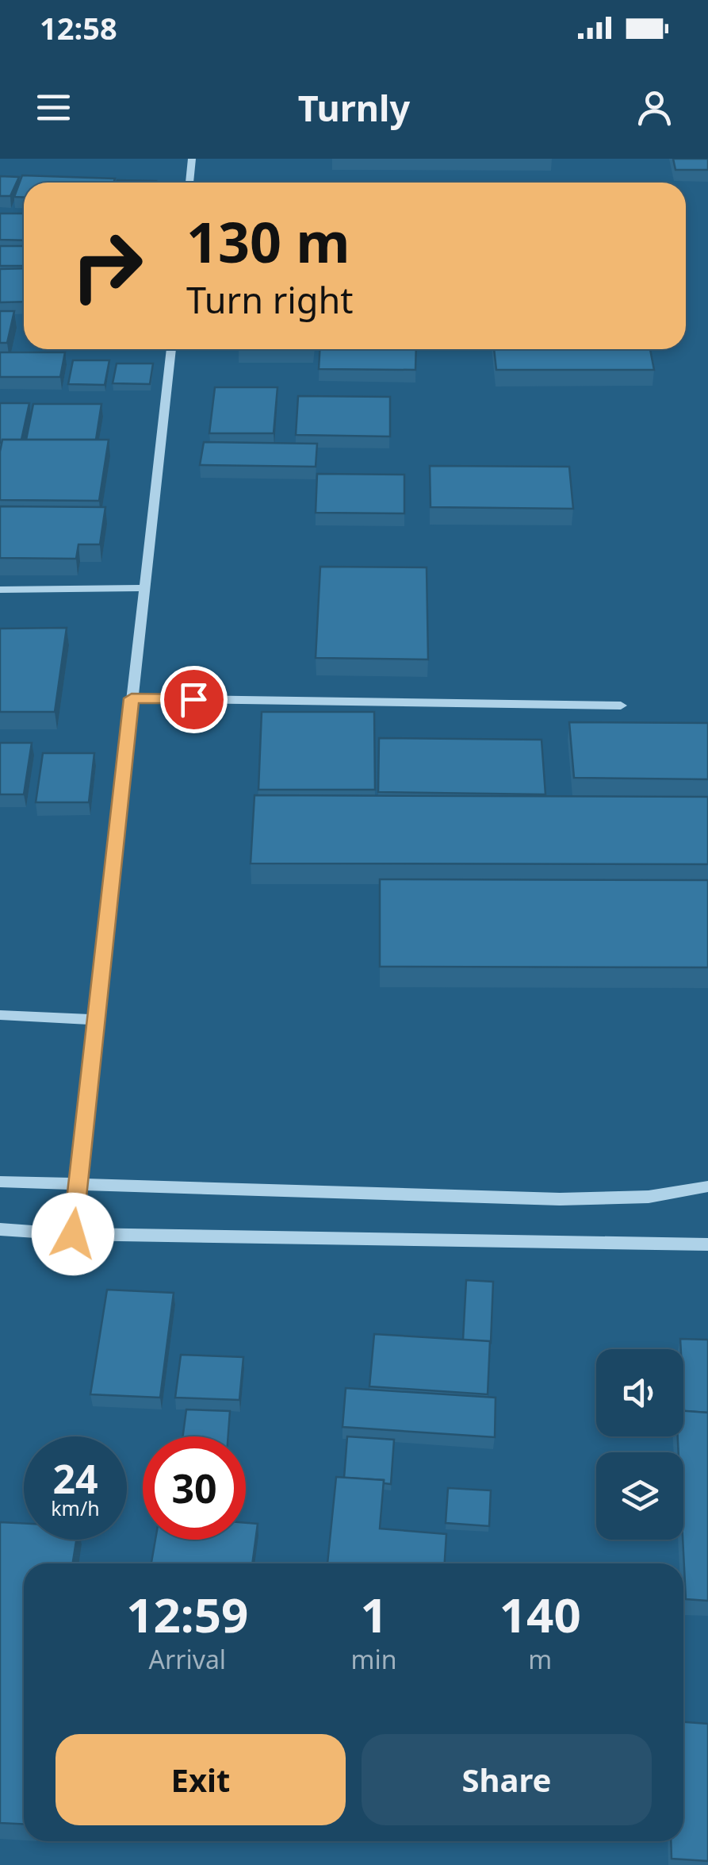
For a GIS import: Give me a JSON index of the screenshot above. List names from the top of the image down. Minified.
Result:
{"page":{"status":"12:58","header":"Turnly","turn":["130 m","Turn right"],"speed":"24 km/h","limit":"30","eta":["12:59","Arrival","1","min","140","m"],"buttons":["Exit","Share"]}}
